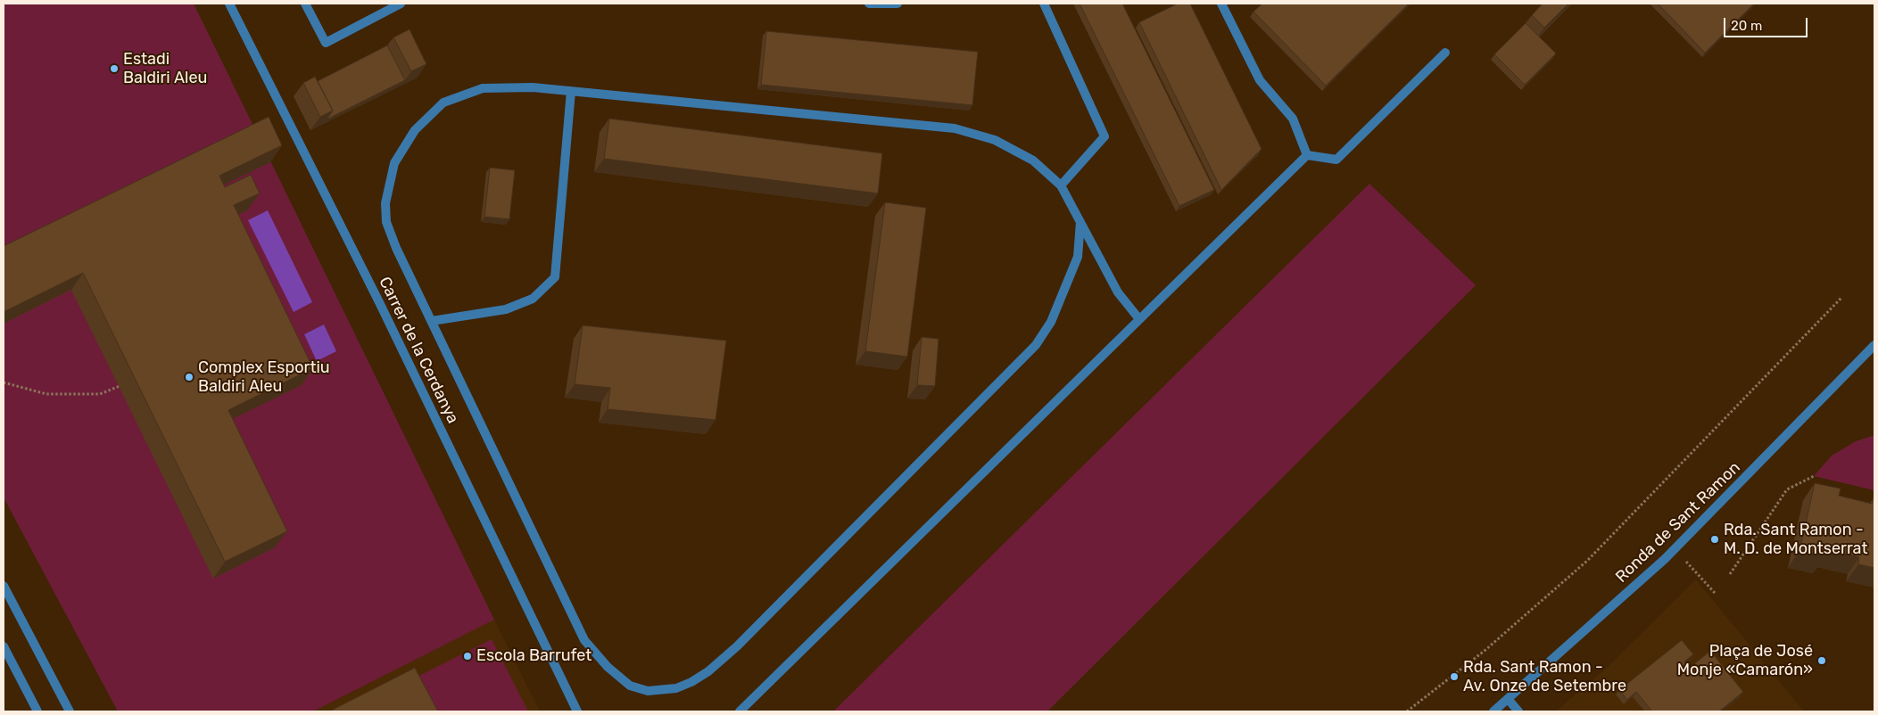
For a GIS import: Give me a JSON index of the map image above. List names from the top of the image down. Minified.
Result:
{"streets":{"street":["Carrer de la Cerdanya","Ronda de Sant Ramon"]},"places":["Estadi Baldiri Aleu","Complex Esportiu Baldiri Aleu","Rda. Sant Ramon - M. D. de Montserrat","Escola Barrufet","Plaça de José Monje «Camarón»","Rda. Sant Ramon - Av. Onze de Setembre"],"scale_bar":"20 m"}
